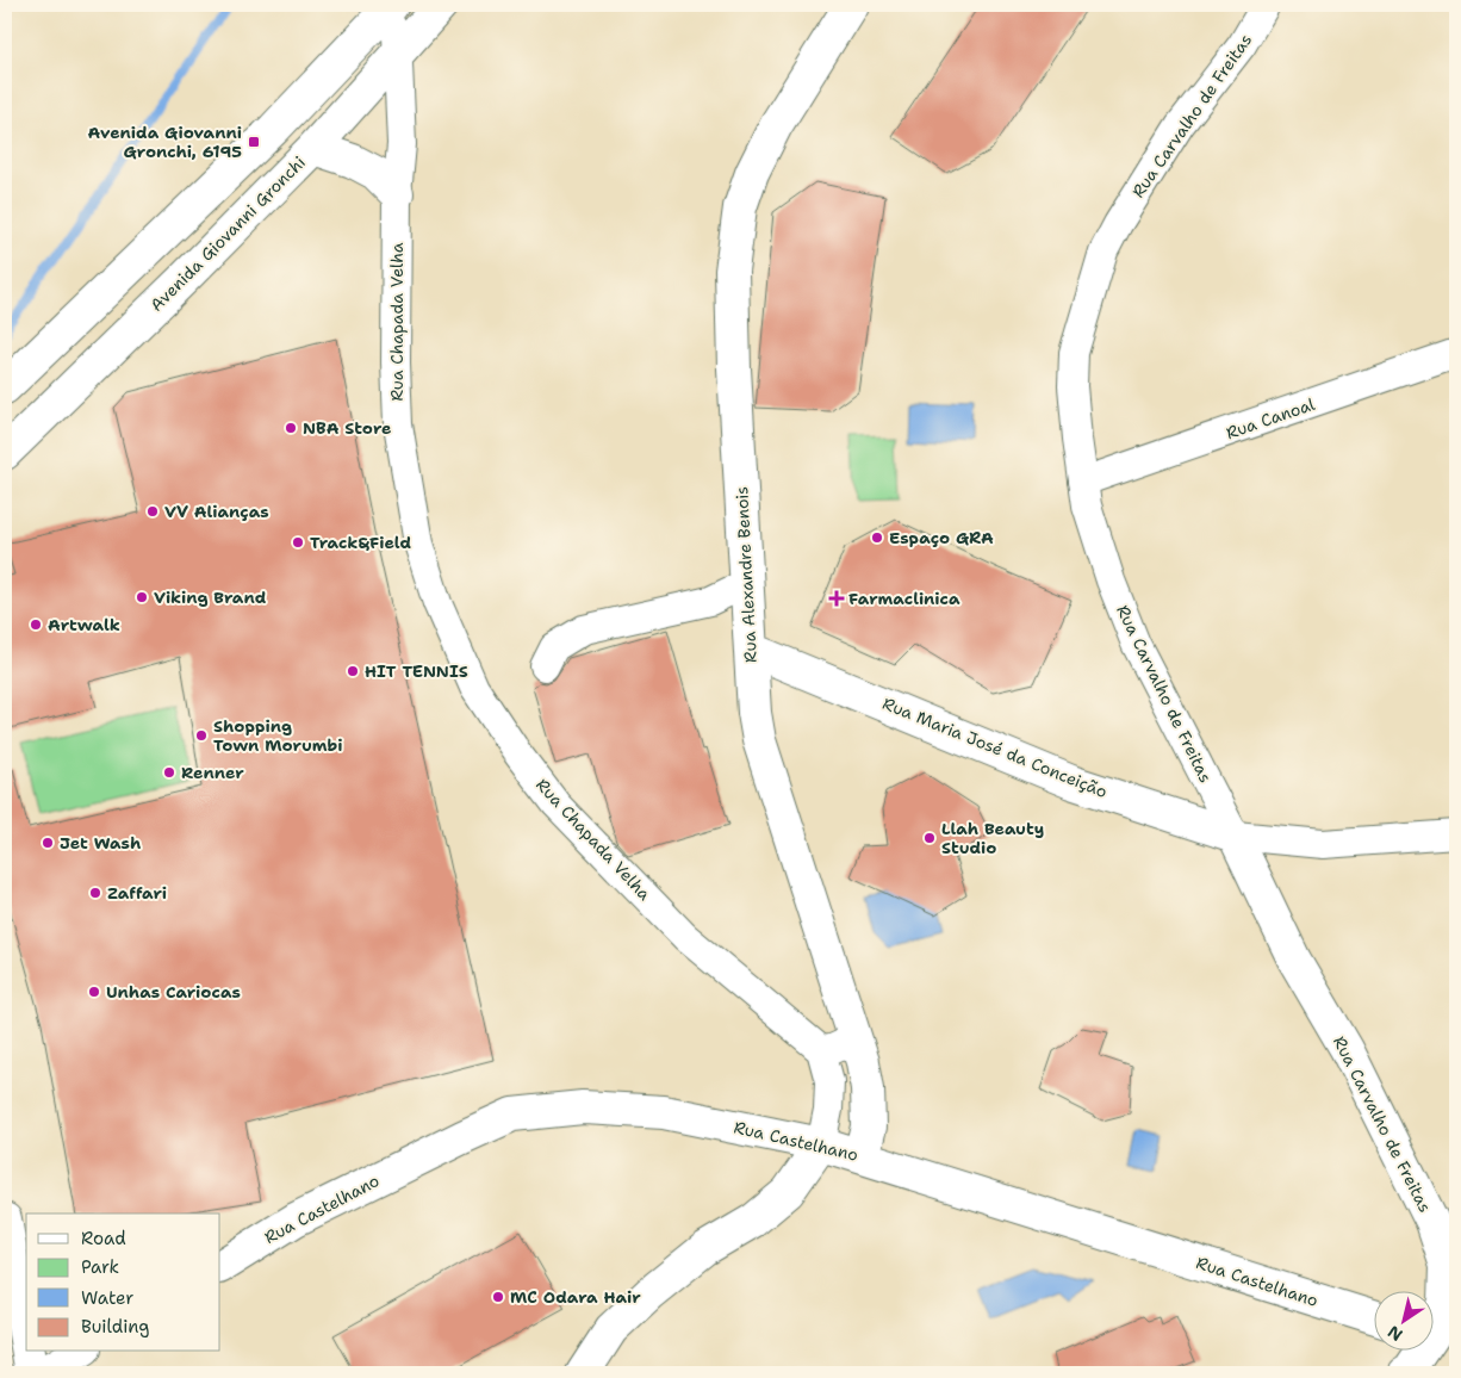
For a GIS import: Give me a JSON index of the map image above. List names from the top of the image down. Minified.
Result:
{"streets":{"street":["Rua Carvalho de Freitas","Avenida Giovanni Gronchi","Rua Chapada Velha","Rua Canoal","Rua Alexandre Benois","Rua Maria José da Conceição","Rua Castelhano"]},"crossings":[["Rua Carvalho de Freitas","Rua Canoal"],["Rua Carvalho de Freitas","Rua Maria José da Conceição"],["Avenida Giovanni Gronchi","Rua Chapada Velha"],["Rua Alexandre Benois","Rua Maria José da Conceição"],["Rua Alexandre Benois","Rua Castelhano"]],"places":{"transit":["Avenida Giovanni Gronchi, 6195"],"other":["NBA Store","VV Alianças","Espaço GRA","Track&Field","Viking Brand","Artwalk","HIT TENNIS","Shopping Town Morumbi","Renner","Llah Beauty Studio","Jet Wash","Zaffari","Unhas Cariocas","MC Odara Hair"],"health":["Farmaclinica"]},"legend":["Road","Park","Water","Building"],"north":"bottom left"}
